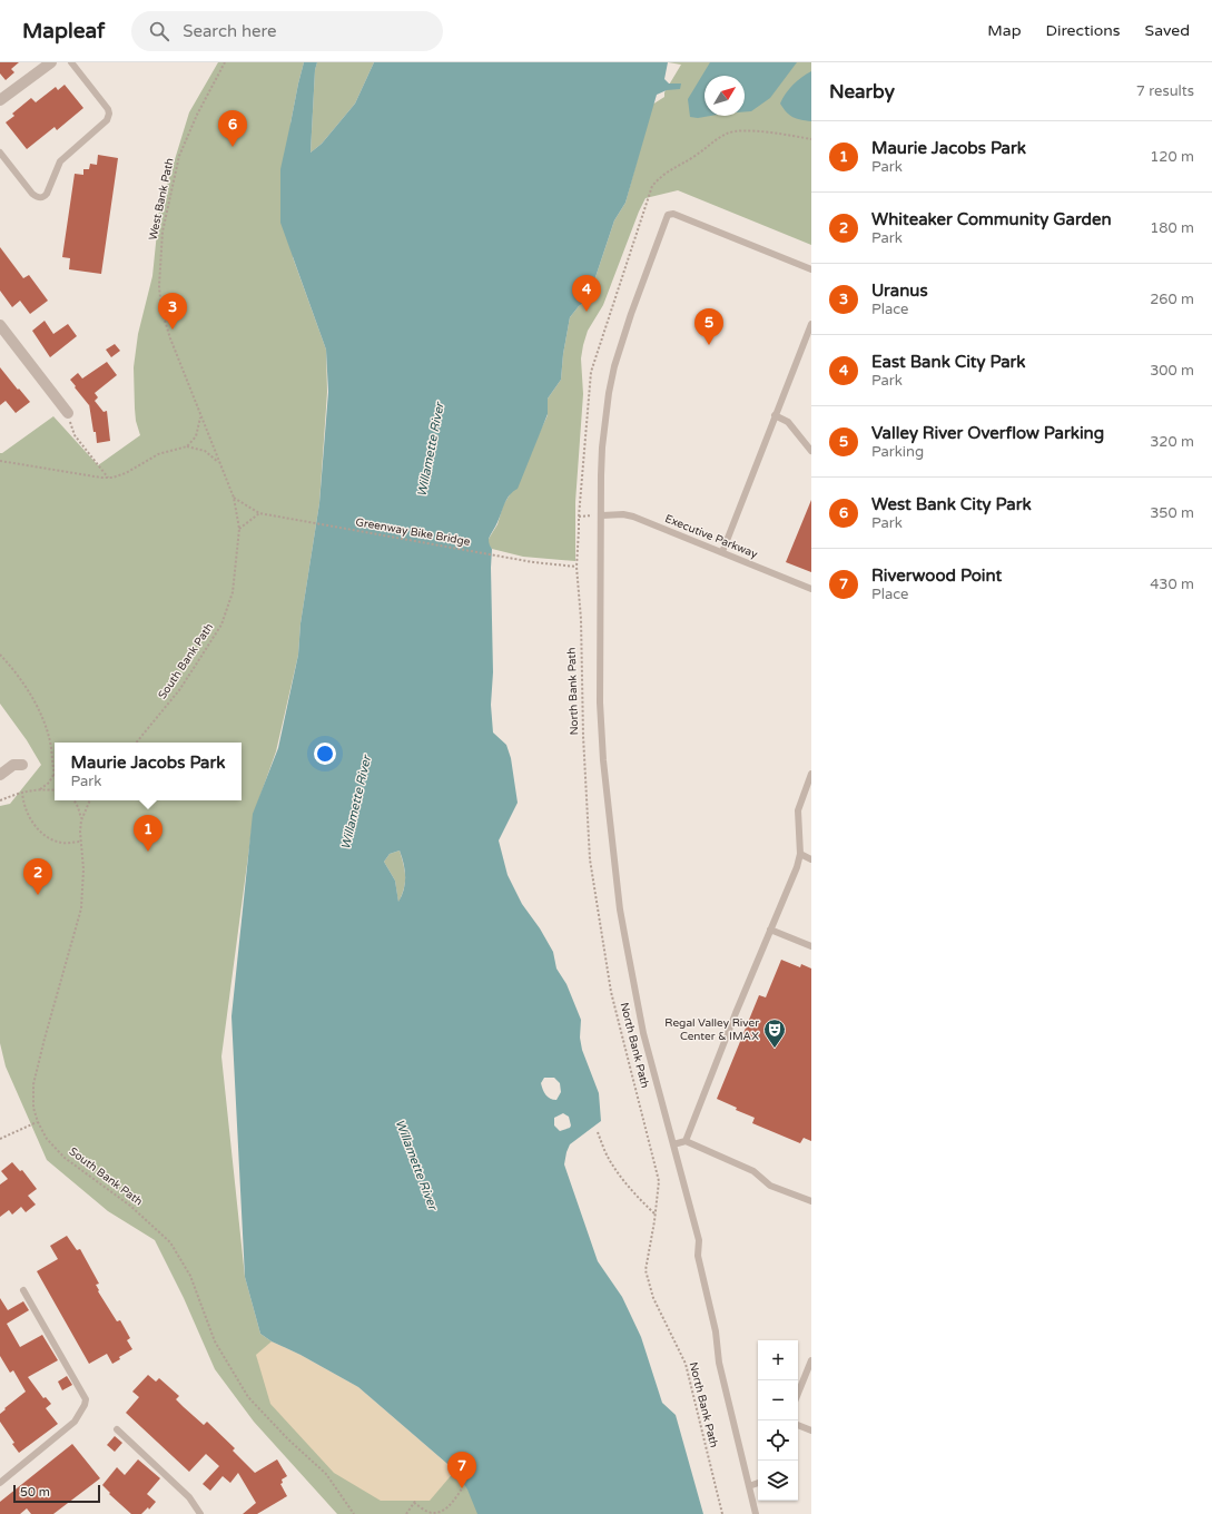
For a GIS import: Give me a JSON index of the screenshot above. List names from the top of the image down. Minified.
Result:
{"streets":{"lane":["Executive Parkway"],"path":["West Bank Path","Greenway Bike Bridge","South Bank Path","North Bank Path"]},"crossings":[["West Bank Path","South Bank Path"],["Greenway Bike Bridge","North Bank Path"]],"water":["Willamette River"],"places":{"theatre":["Regal Valley River Center & IMAX"]},"scale_bar":"50 m","north":"top right","page":{"header":"Mapleaf","search":"Search here","nav":["Map","Directions","Saved"],"heading":["Nearby","7 results"],"pins":["6","4","3","5","1","2","7"],"list":[{"mark":"1","name":"Maurie Jacobs Park","note":"Park","value":"120 m"},{"mark":"2","name":"Whiteaker Community Garden","note":"Park","value":"180 m"},{"mark":"3","name":"Uranus","note":"Place","value":"260 m"},{"mark":"4","name":"East Bank City Park","note":"Park","value":"300 m"},{"mark":"5","name":"Valley River Overflow Parking","note":"Parking","value":"320 m"},{"mark":"6","name":"West Bank City Park","note":"Park","value":"350 m"},{"mark":"7","name":"Riverwood Point","note":"Place","value":"430 m"}],"popup":["Maurie Jacobs Park","Park"],"map_buttons":["+","−"],"scale":"50 m"}}
